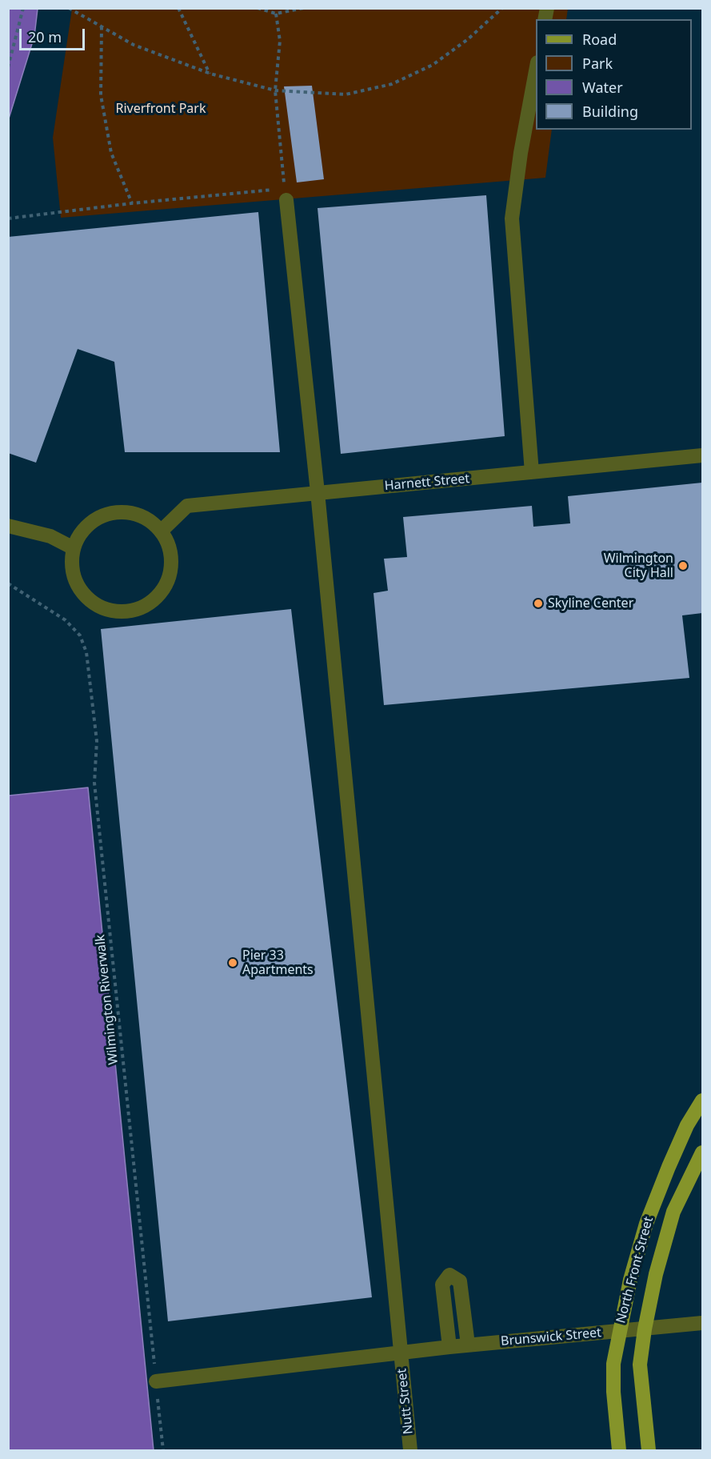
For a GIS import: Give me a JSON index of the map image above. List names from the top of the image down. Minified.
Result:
{"streets":{"main road":["North Front Street"],"street":["Harnett Street","Brunswick Street","Nutt Street"],"path":["Wilmington Riverwalk"]},"crossings":[["Harnett Street","Nutt Street"],["Wilmington Riverwalk","Brunswick Street"],["North Front Street","Brunswick Street"],["Brunswick Street","Nutt Street"]],"parks":["Riverfront Park"],"places":["Wilmington City Hall","Skyline Center","Pier 33 Apartments"],"legend":["Road","Park","Water","Building"],"scale_bar":"20 m"}
